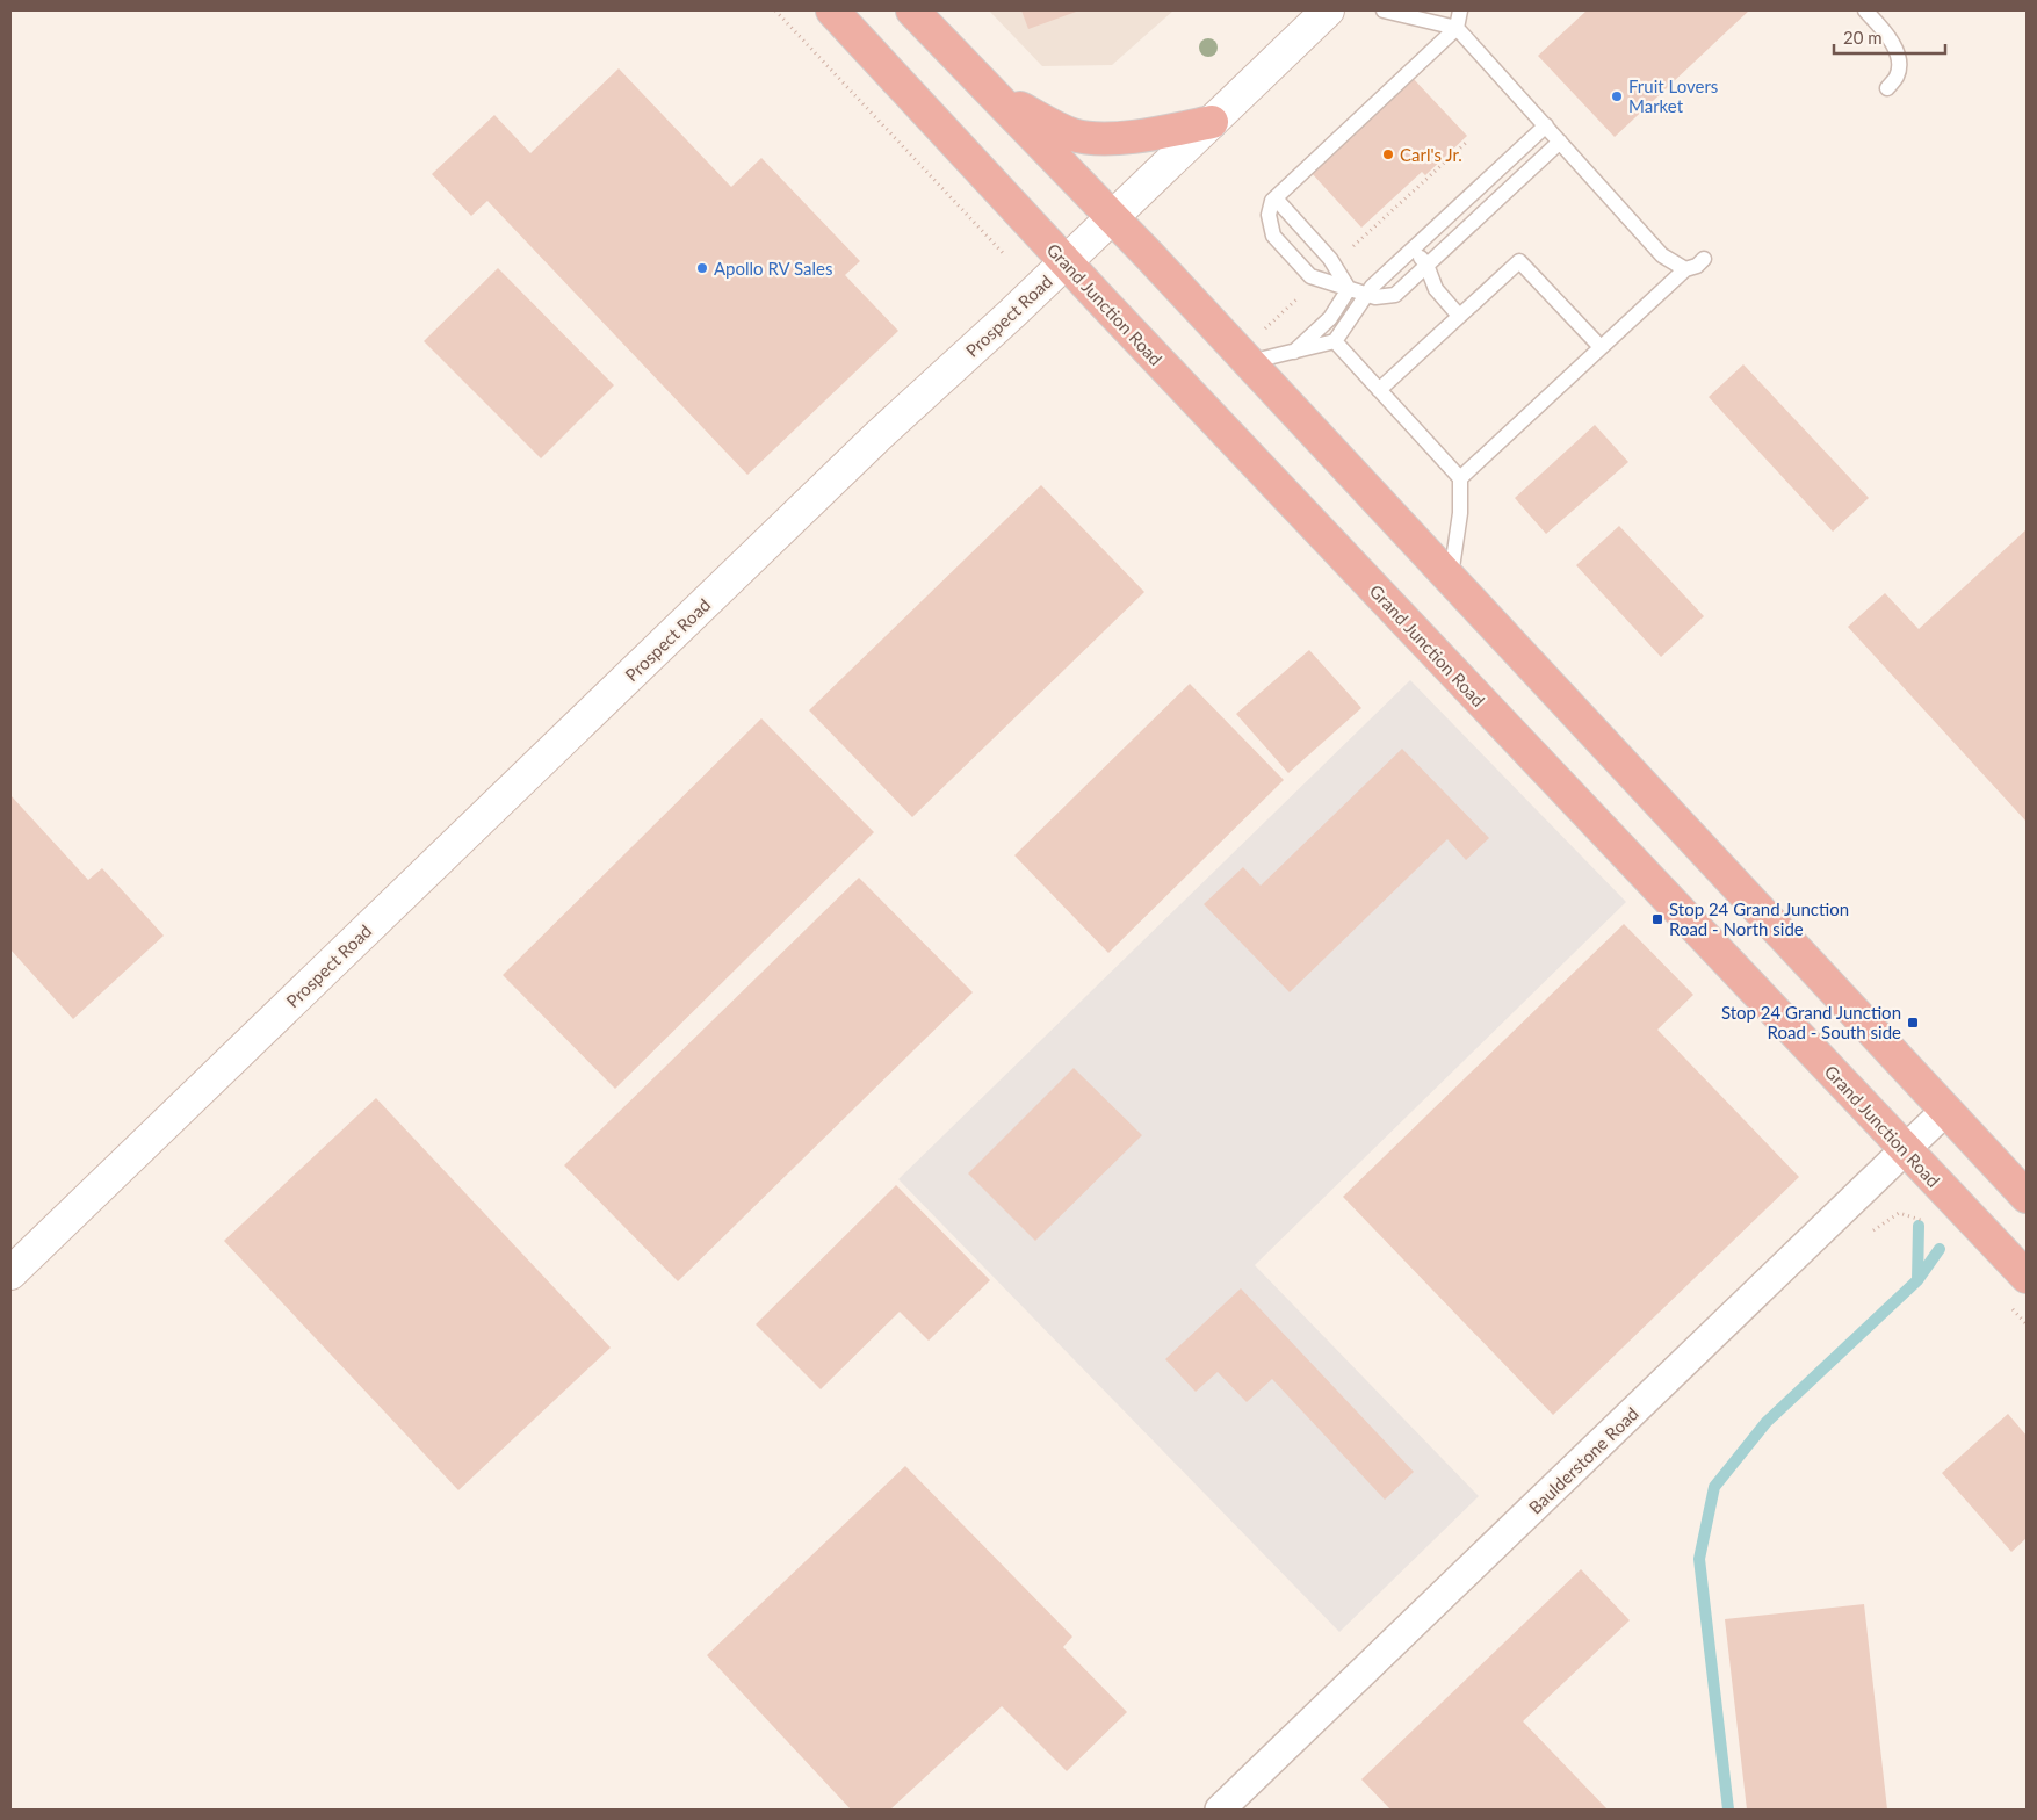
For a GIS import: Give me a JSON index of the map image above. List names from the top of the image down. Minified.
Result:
{"streets":{"highway":["Grand Junction Road"],"street":["Prospect Road","Baulderstone Road"]},"crossings":[["Grand Junction Road","Prospect Road"],["Grand Junction Road","Baulderstone Road"]],"places":{"other":["Fruit Lovers Market","Carl's Jr.","Apollo RV Sales"],"transit":["Stop 24 Grand Junction Road - North side","Stop 24 Grand Junction Road - South side"]},"scale_bar":"20 m"}
